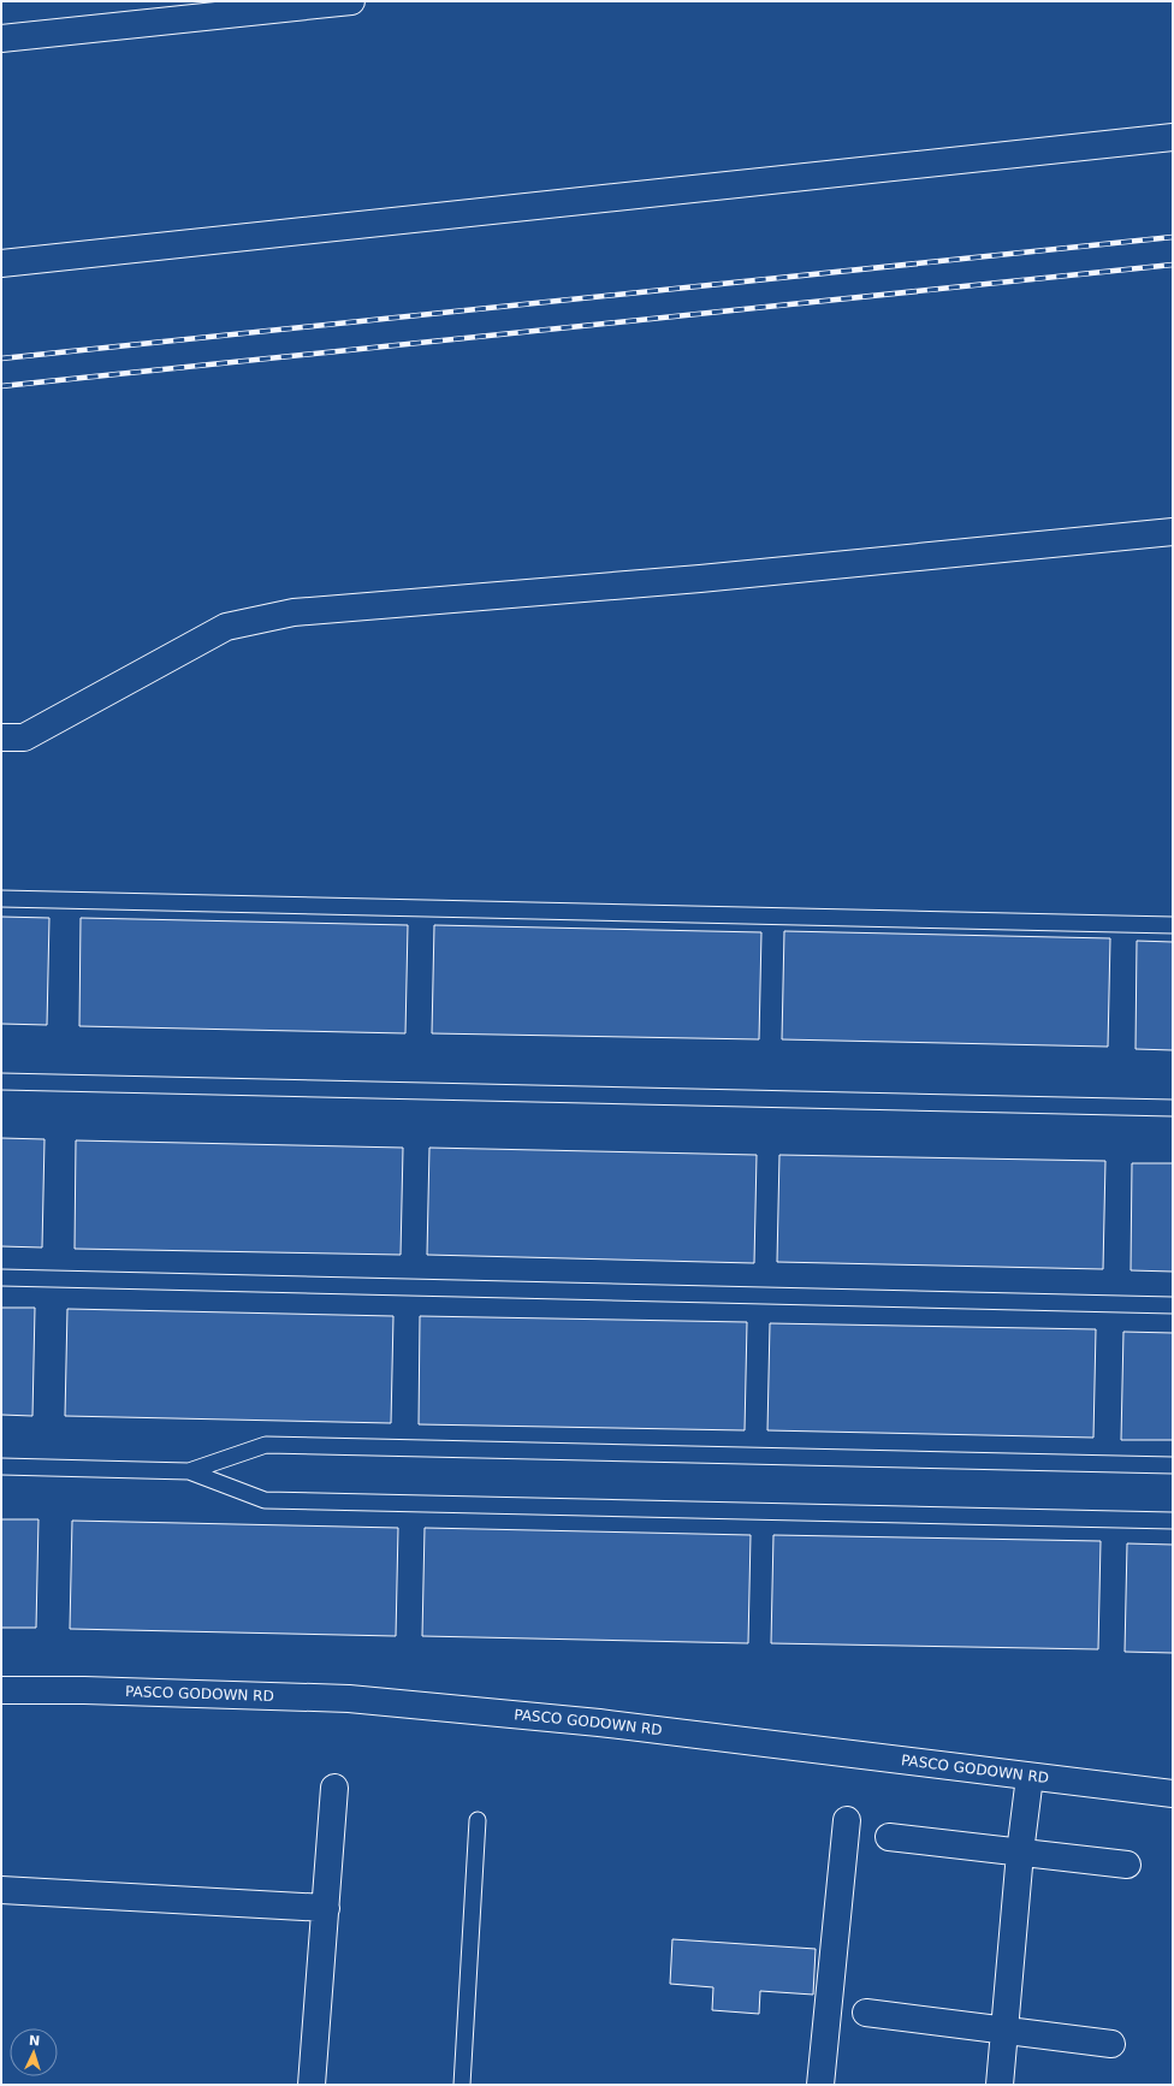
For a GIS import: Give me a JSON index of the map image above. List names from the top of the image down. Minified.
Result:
{"streets":{"street":["PASCO GODOWN RD"]},"north":"top"}
